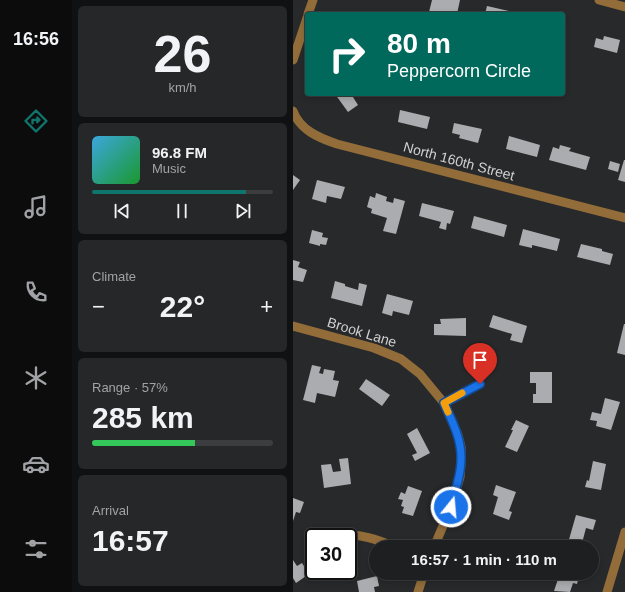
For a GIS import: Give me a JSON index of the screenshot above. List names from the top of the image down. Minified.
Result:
{"streets":{"street":["North 160th Street","Brook Lane"]},"page":{"tabs":"16:56","tile":[["26","km/h"],"Climate",["Range · 57%","285 km"],["Arrival","16:57"]],"turn":["80 m","Peppercorn Circle"],"song":["96.8 FM","Music"],"heat":["−","22°","+"],"limit":"30","trip":"16:57 · 1 min · 110 m"}}
